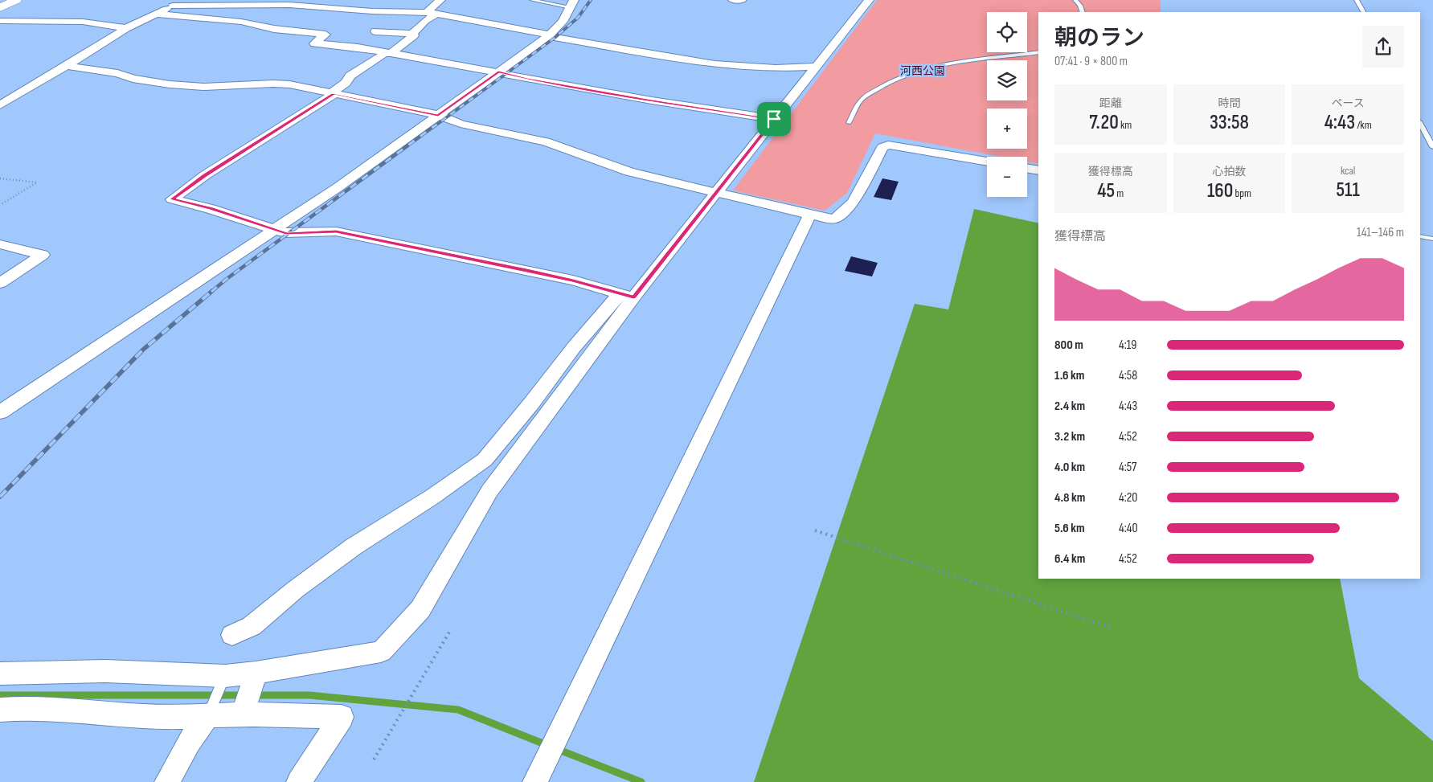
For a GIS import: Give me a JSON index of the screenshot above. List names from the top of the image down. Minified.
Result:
{"parks":["河西公園"],"page":{"map_buttons":["+","−"],"heading":["朝のラン","07:41 · 9 × 800 m"],"stats":[["距離","7.20 km"],["時間","33:58"],["ペース","4:43 /km"],["獲得標高","45 m"],["心拍数","160 bpm"],["kcal","511"]],"chart":["獲得標高","141–146 m"],"list":[{"name":"800 m","note":"4:19"},{"name":"1.6 km","note":"4:58"},{"name":"2.4 km","note":"4:43"},{"name":"3.2 km","note":"4:52"},{"name":"4.0 km","note":"4:57"},{"name":"4.8 km","note":"4:20"},{"name":"5.6 km","note":"4:40"},{"name":"6.4 km","note":"4:52"}]}}
